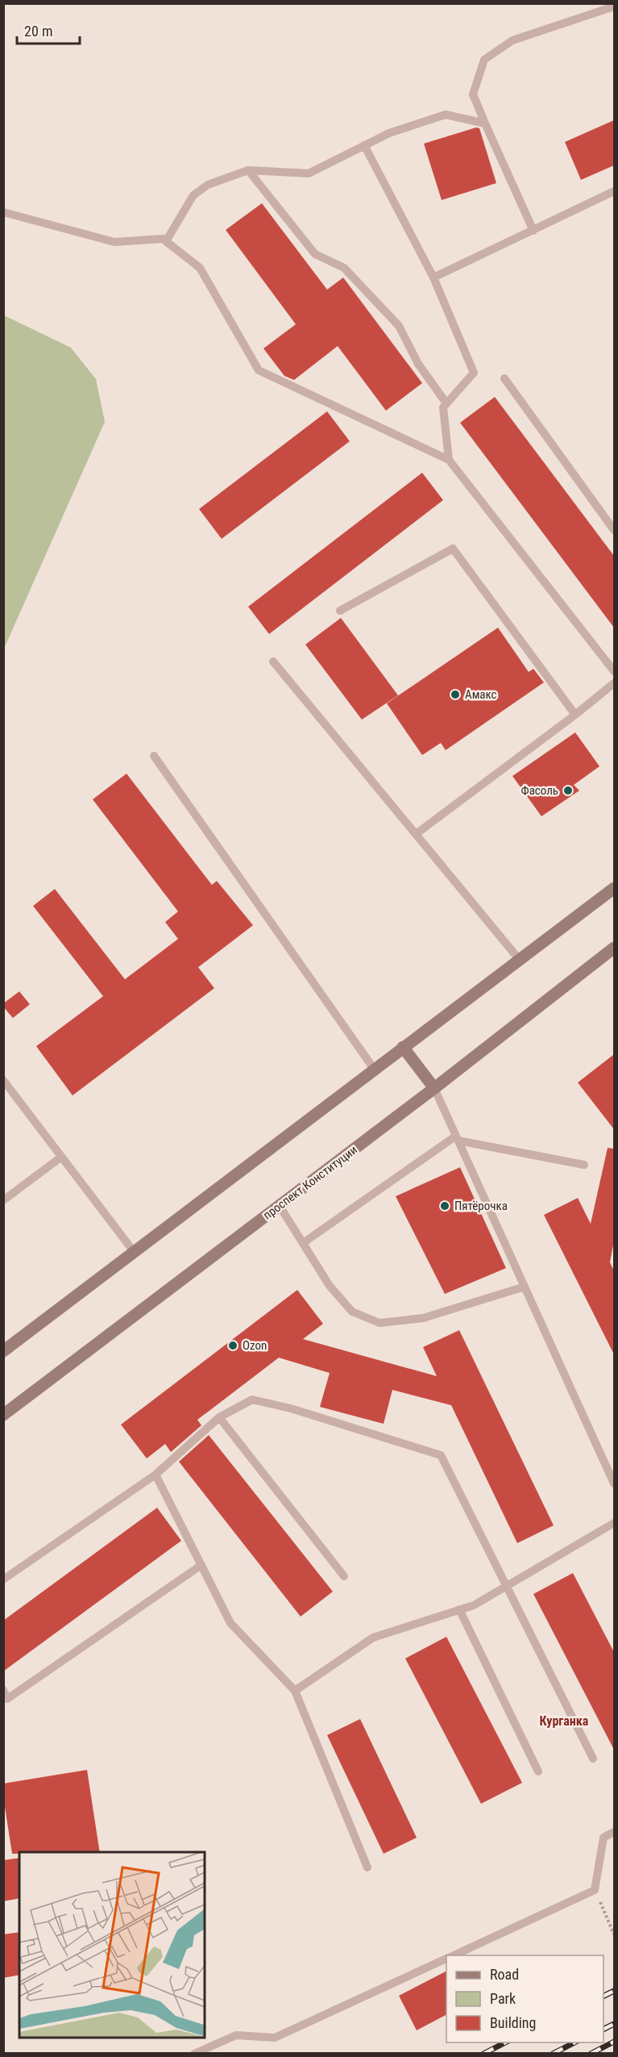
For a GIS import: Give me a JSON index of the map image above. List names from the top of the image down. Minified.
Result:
{"streets":{"main road":["проспект Конституции"]},"districts":["Курганка"],"places":["Амакс","Фасоль","Пятёрочка","Ozon"],"legend":["Road","Park","Building"],"scale_bar":"20 m"}
